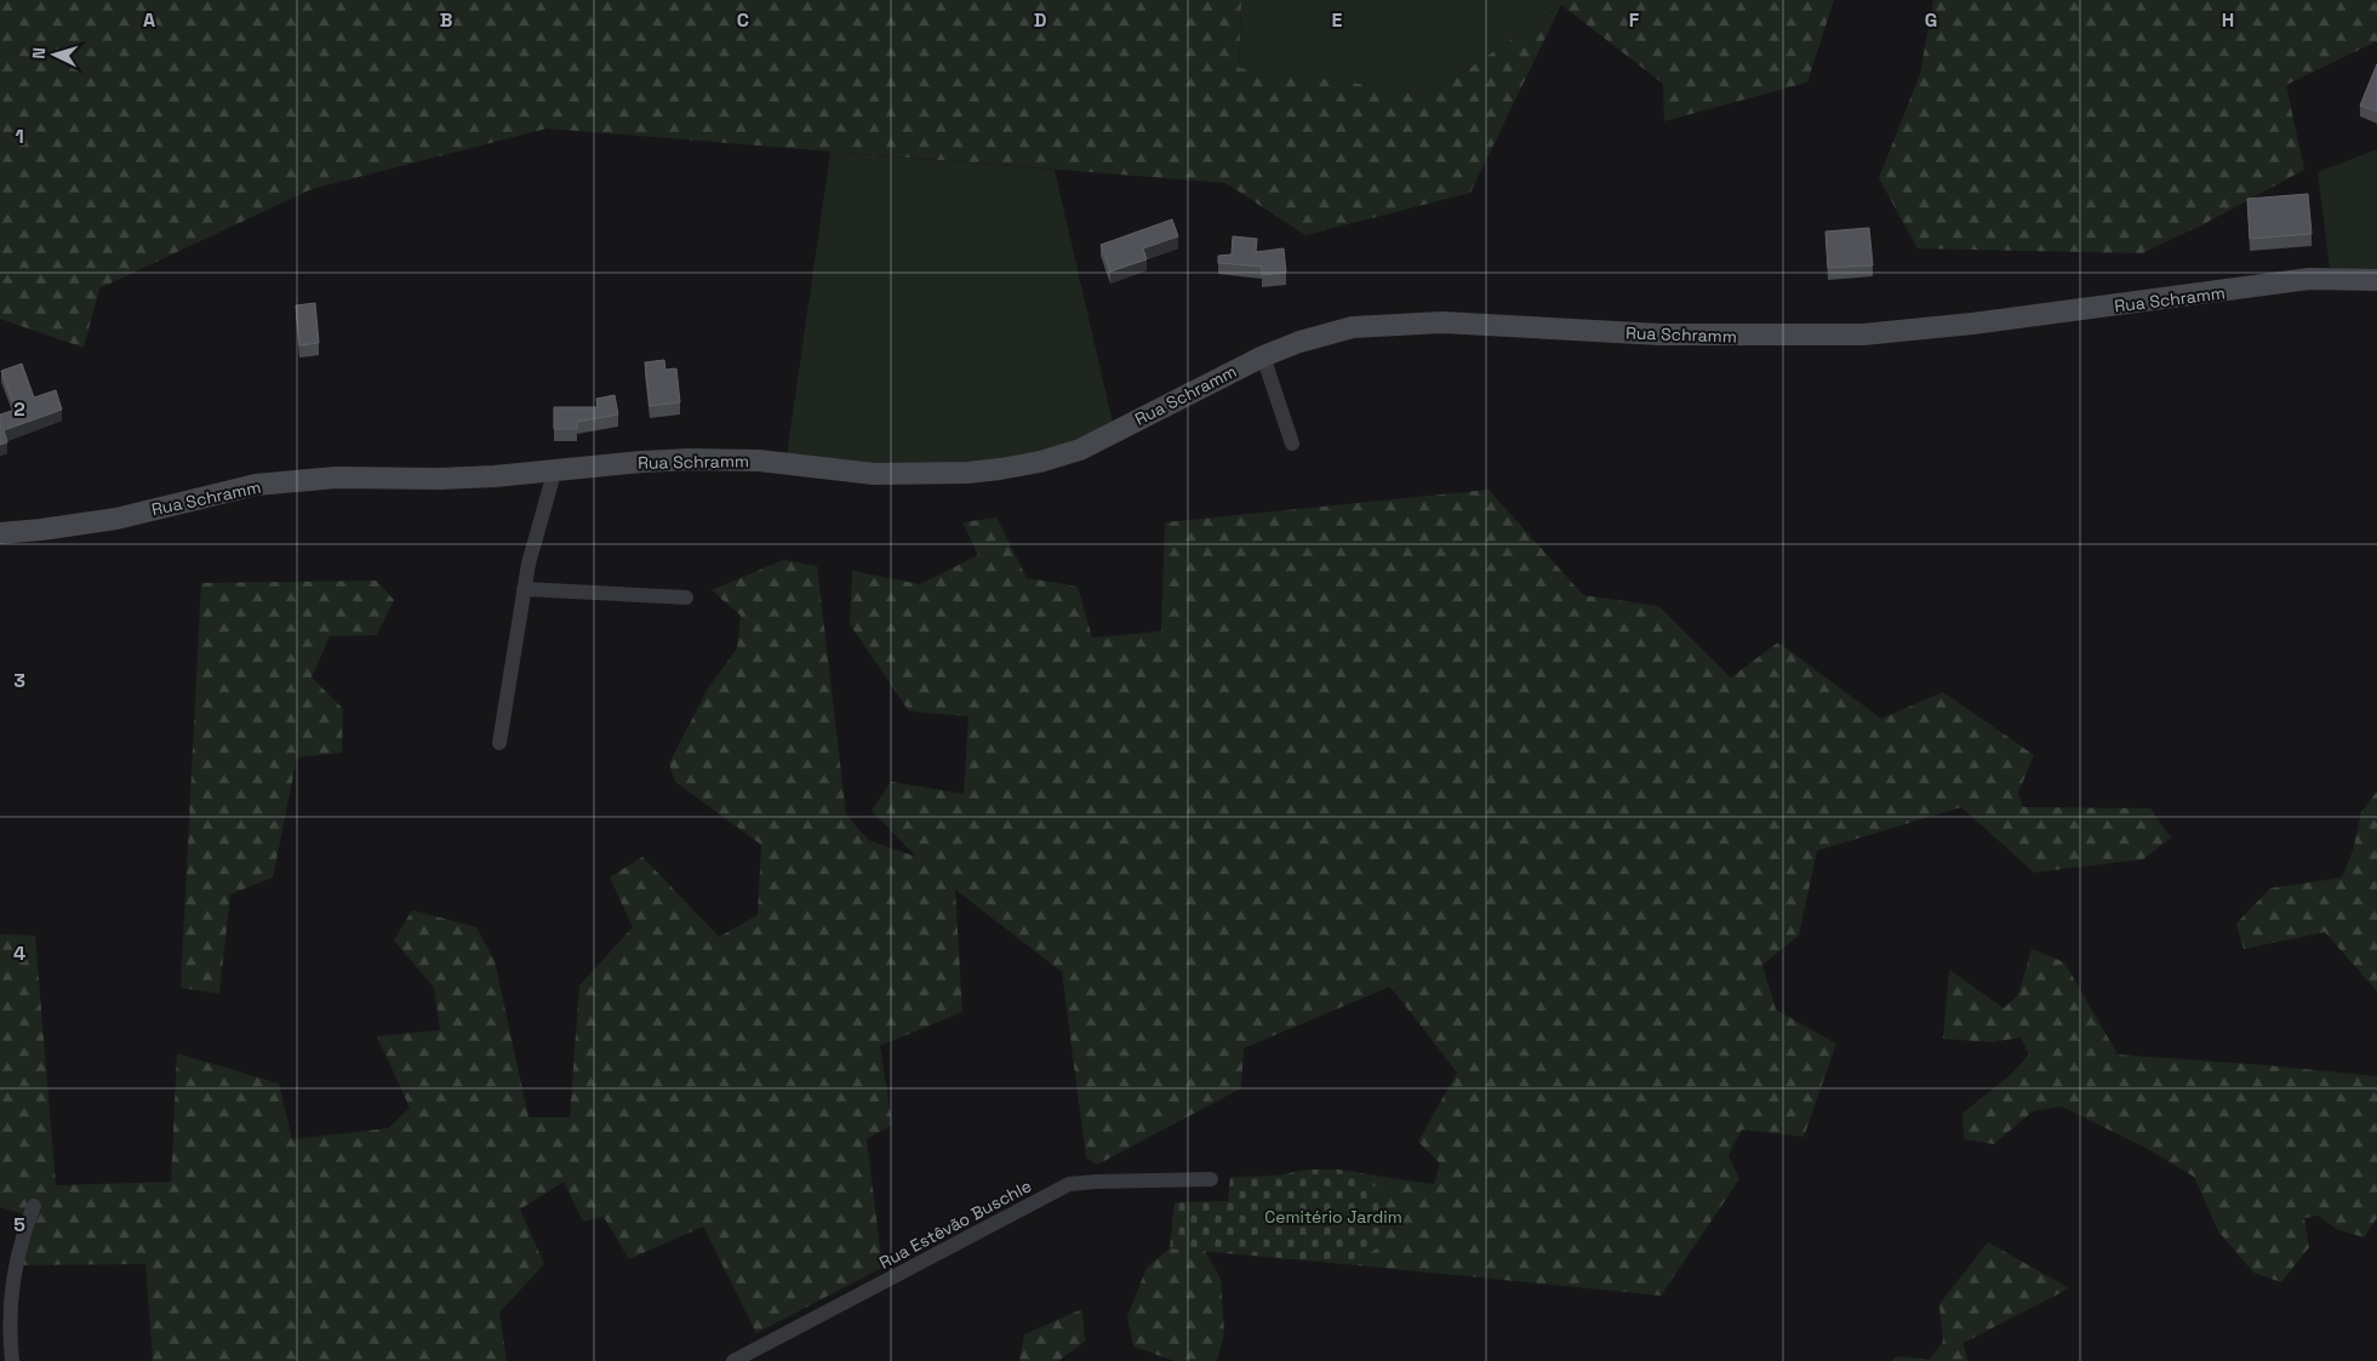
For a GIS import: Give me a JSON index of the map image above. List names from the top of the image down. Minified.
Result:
{"streets":{"street":["Rua Schramm","Rua Estêvão Buschle"]},"parks":["Cemitério Jardim"],"north":"left","grid":{"columns":["A","B","C","D","E","F","G","H"],"rows":["1","2","3","4","5"]}}
